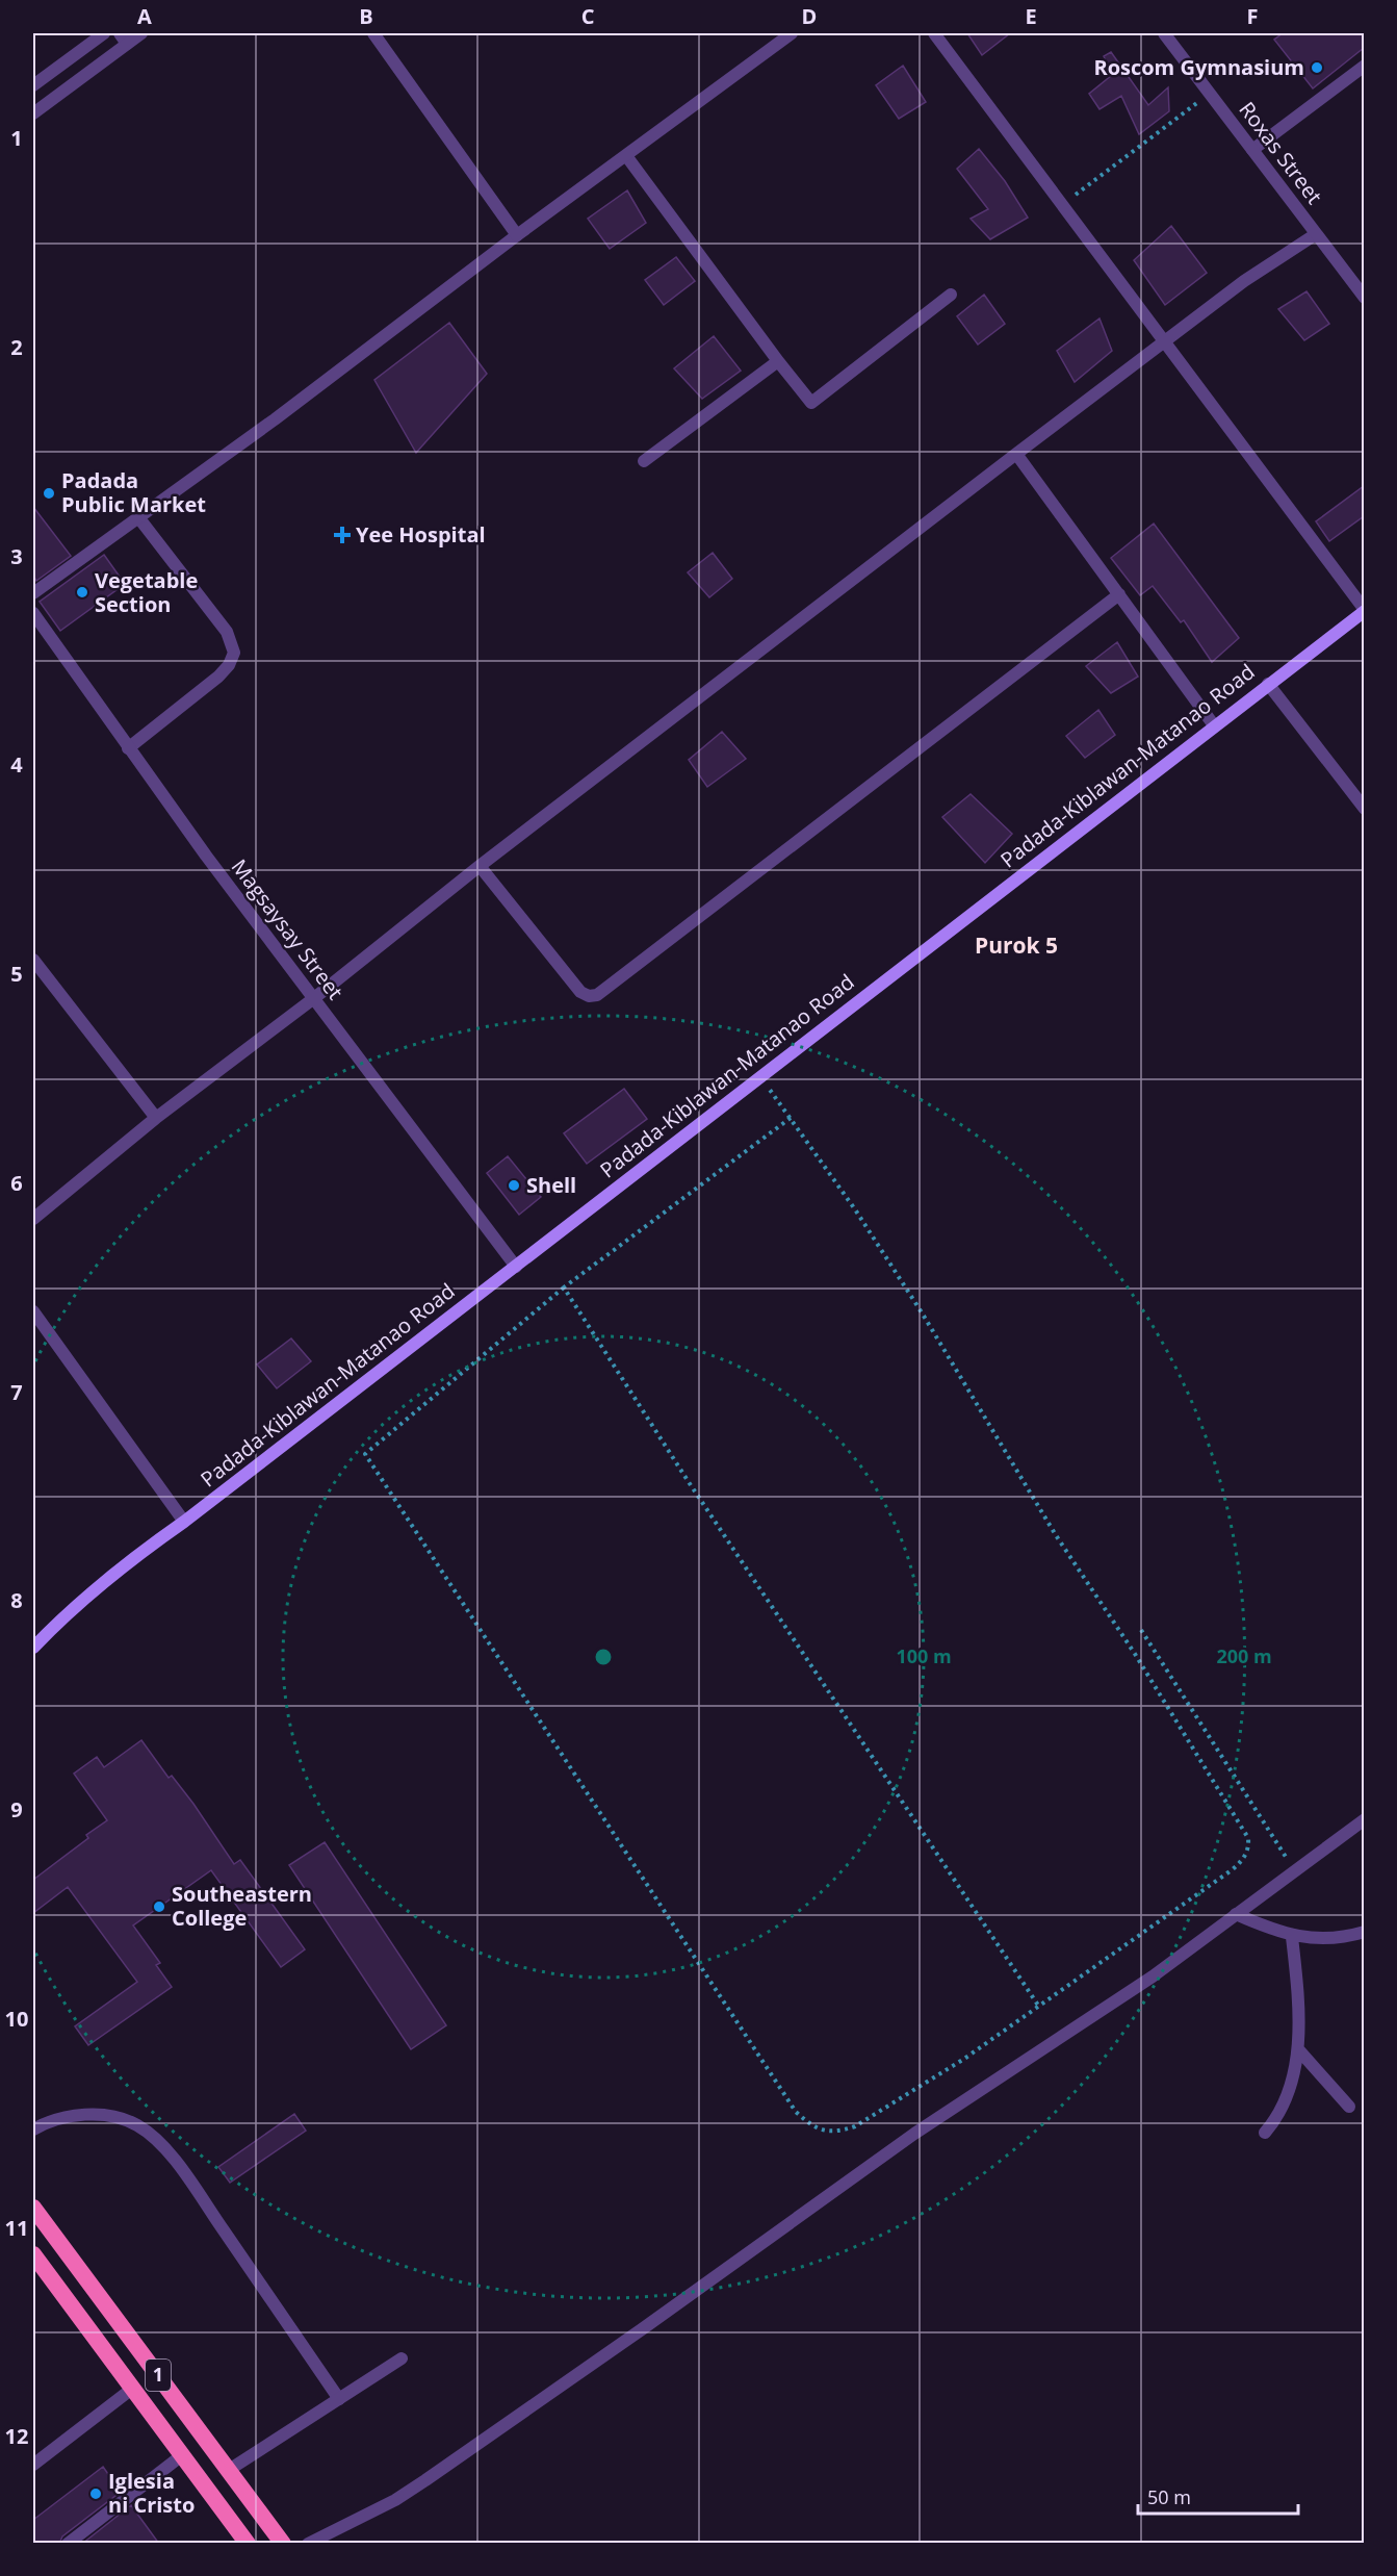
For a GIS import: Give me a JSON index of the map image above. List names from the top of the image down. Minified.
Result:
{"streets":{"highway":["1"],"main road":["Padada-Kiblawan-Matanao Road"],"street":["Roxas Street","Magsaysay Street"]},"crossings":[["Padada-Kiblawan-Matanao Road","Magsaysay Street"]],"districts":["Purok 5"],"places":{"other":["Roscom Gymnasium","Padada Public Market","Vegetable Section","Shell","Southeastern College","Iglesia ni Cristo"],"health":["Yee Hospital"]},"scale_bar":"50 m","grid":{"columns":["A","B","C","D","E","F"],"rows":["1","2","3","4","5","6","7","8","9","10","11","12"]},"rings":["100 m","200 m"]}
